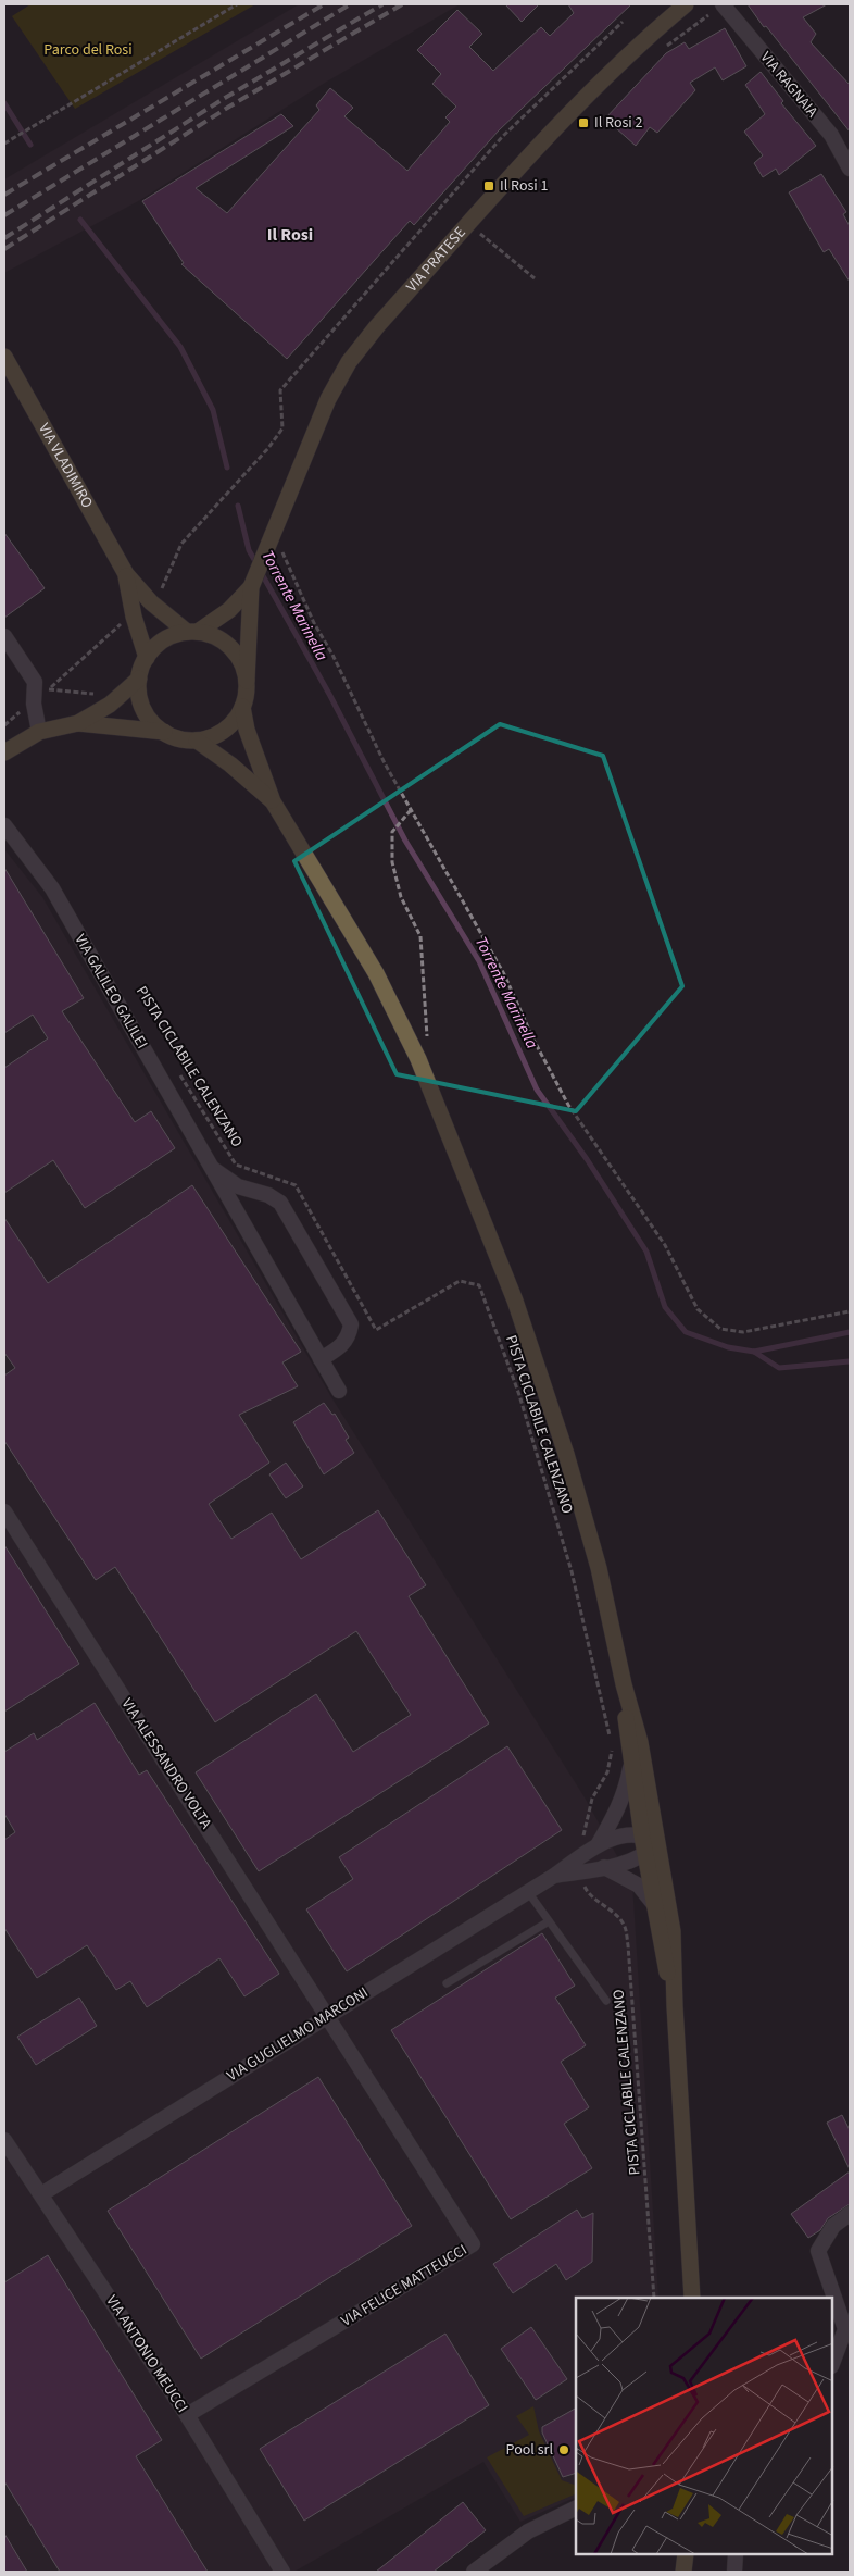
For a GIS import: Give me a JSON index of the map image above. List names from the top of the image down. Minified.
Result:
{"streets":{"main road":["VIA PRATESE","VIA VLADIMIRO"],"street":["VIA RAGNAIA","VIA GALILEO GALILEI","VIA ALESSANDRO VOLTA","VIA GUGLIELMO MARCONI","VIA FELICE MATTEUCCI","VIA ANTONIO MEUCCI"],"path":["PISTA CICLABILE CALENZANO"]},"crossings":[["VIA ALESSANDRO VOLTA","VIA GUGLIELMO MARCONI"],["VIA ALESSANDRO VOLTA","VIA FELICE MATTEUCCI"],["VIA GUGLIELMO MARCONI","VIA FELICE MATTEUCCI"],["VIA GUGLIELMO MARCONI","VIA ANTONIO MEUCCI"],["VIA FELICE MATTEUCCI","VIA ANTONIO MEUCCI"]],"districts":["Il Rosi"],"water":["Torrente Marinella"],"parks":["Parco del Rosi"],"places":{"transit":["Il Rosi 2","Il Rosi 1"],"other":["Pool srl"]}}
